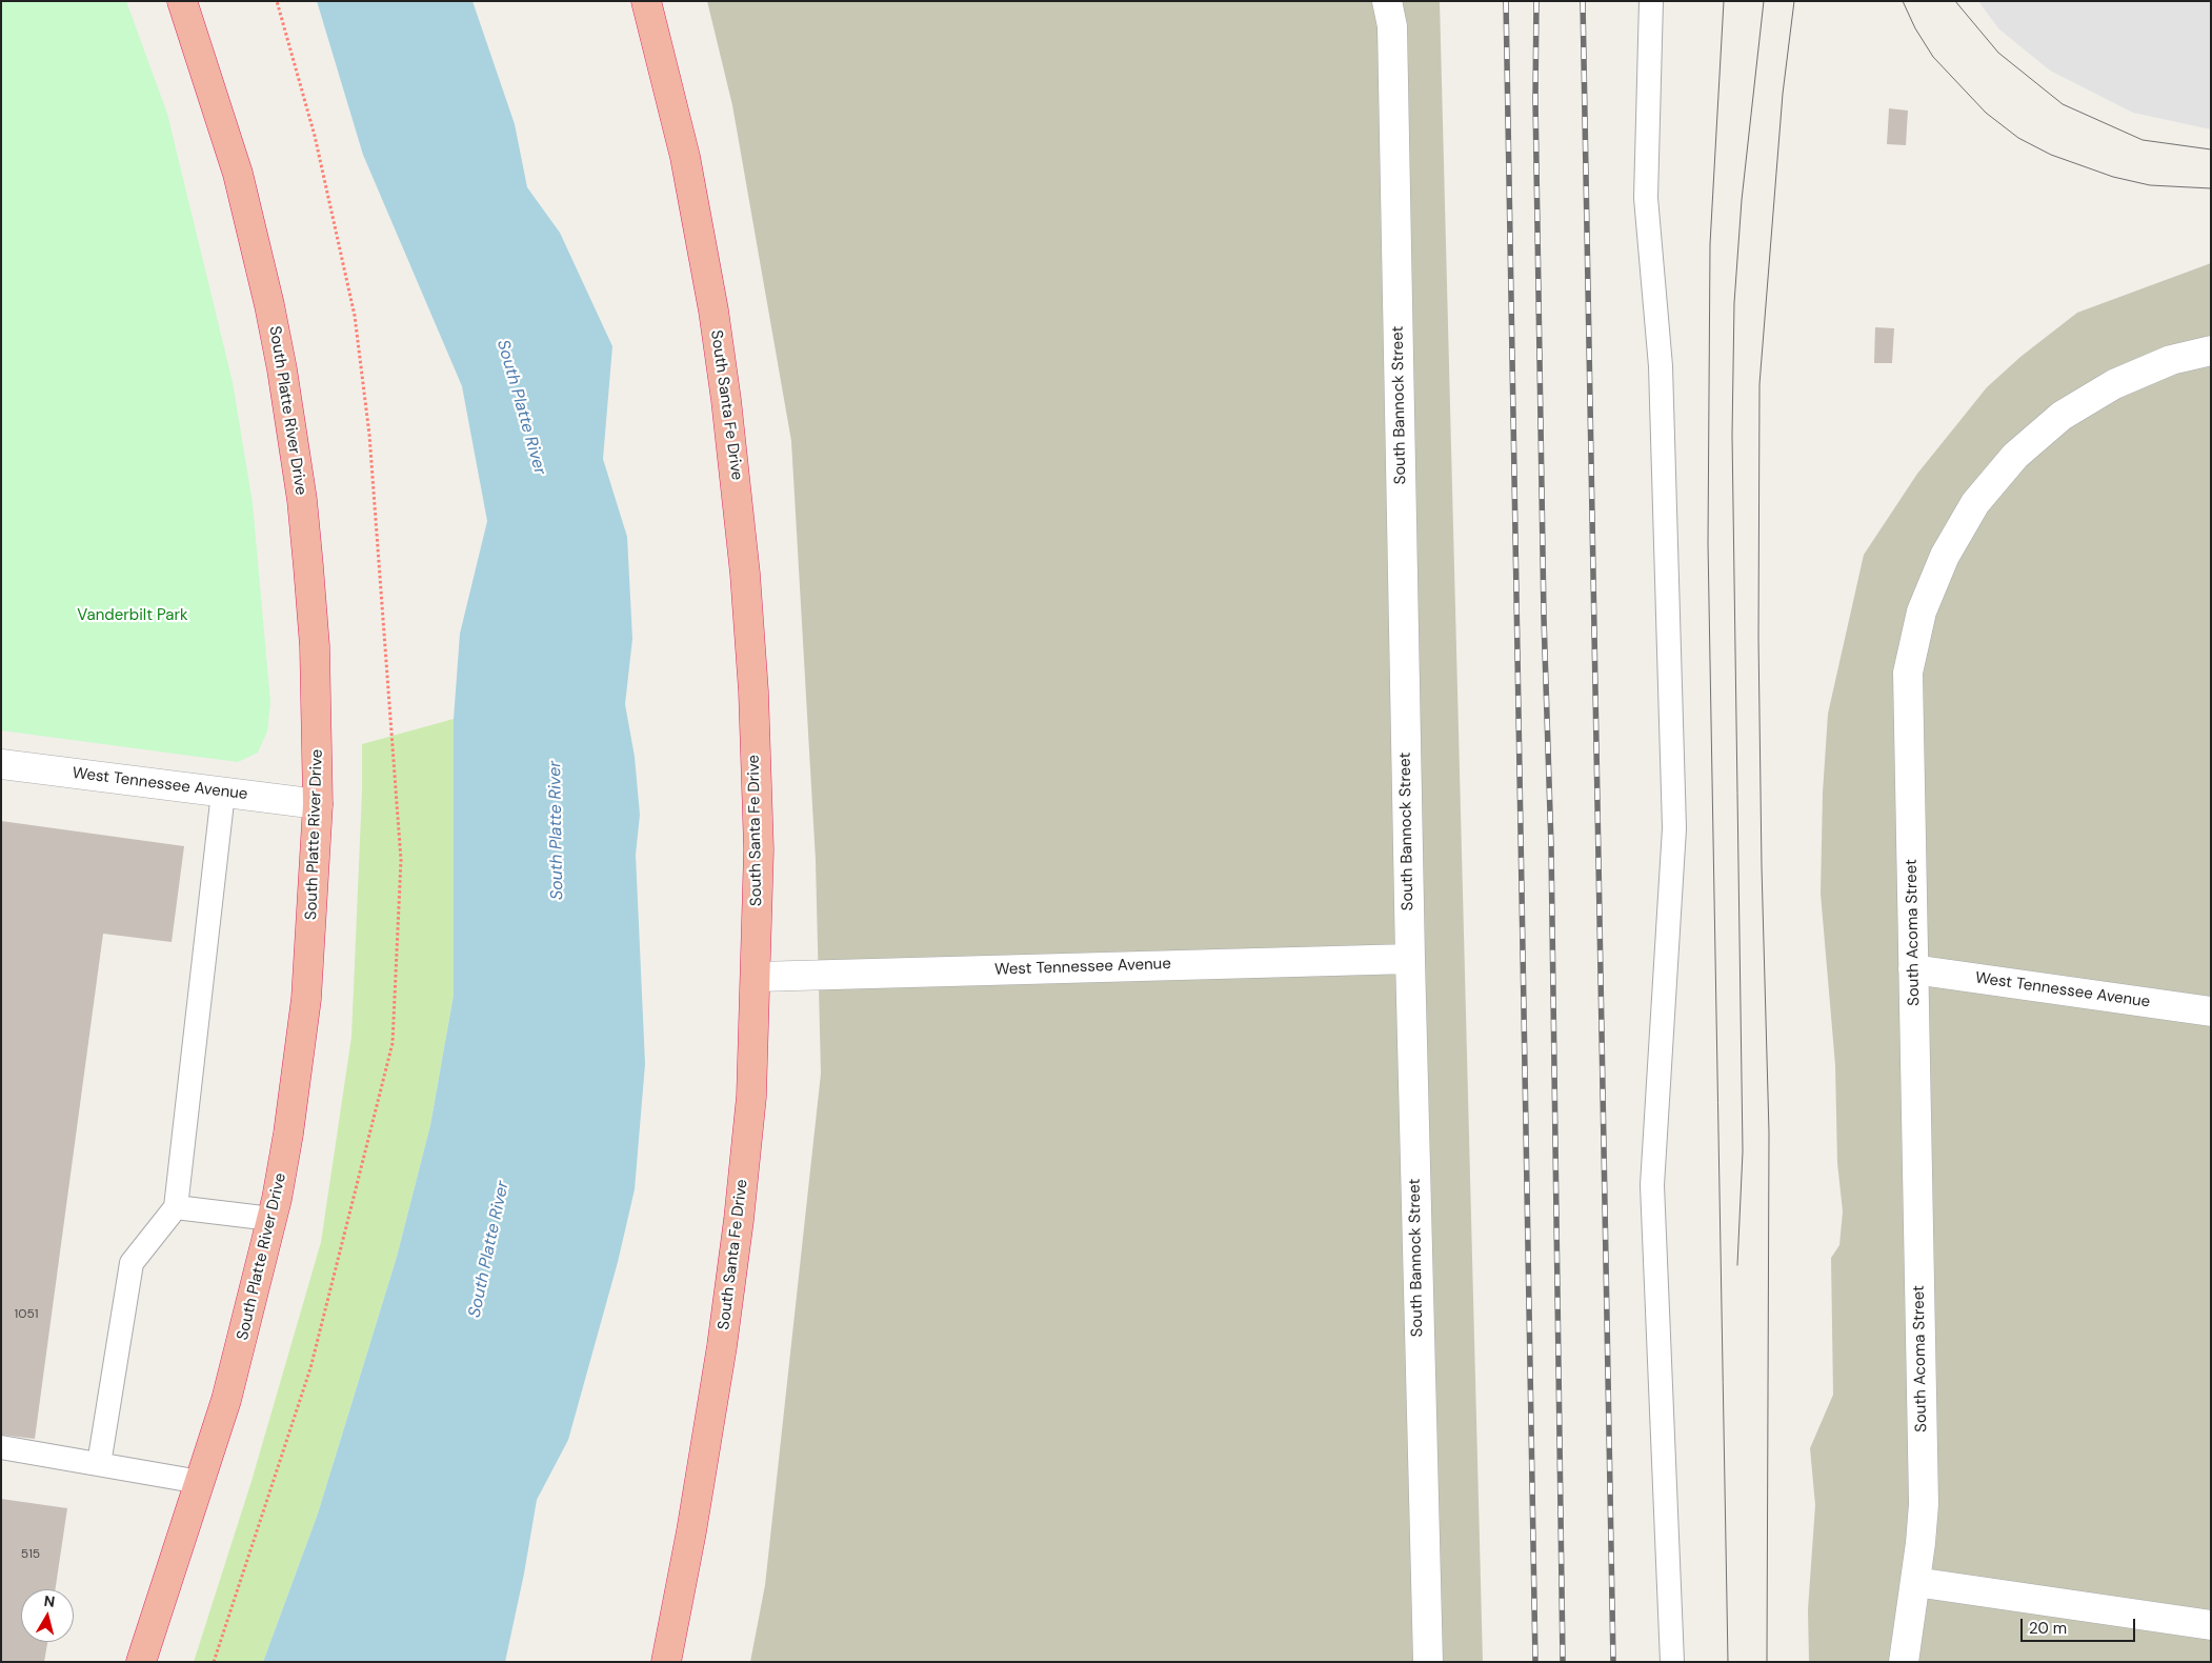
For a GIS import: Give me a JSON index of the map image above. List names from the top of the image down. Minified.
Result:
{"streets":{"highway":["South Santa Fe Drive","South Platte River Drive"],"street":["South Bannock Street","West Tennessee Avenue","South Acoma Street"]},"crossings":[["South Santa Fe Drive","West Tennessee Avenue"],["South Bannock Street","West Tennessee Avenue"],["South Platte River Drive","West Tennessee Avenue"],["West Tennessee Avenue","South Acoma Street"]],"water":["South Platte River"],"parks":["Vanderbilt Park"],"house_numbers":["1051","515"],"scale_bar":"20 m","north":"top"}
